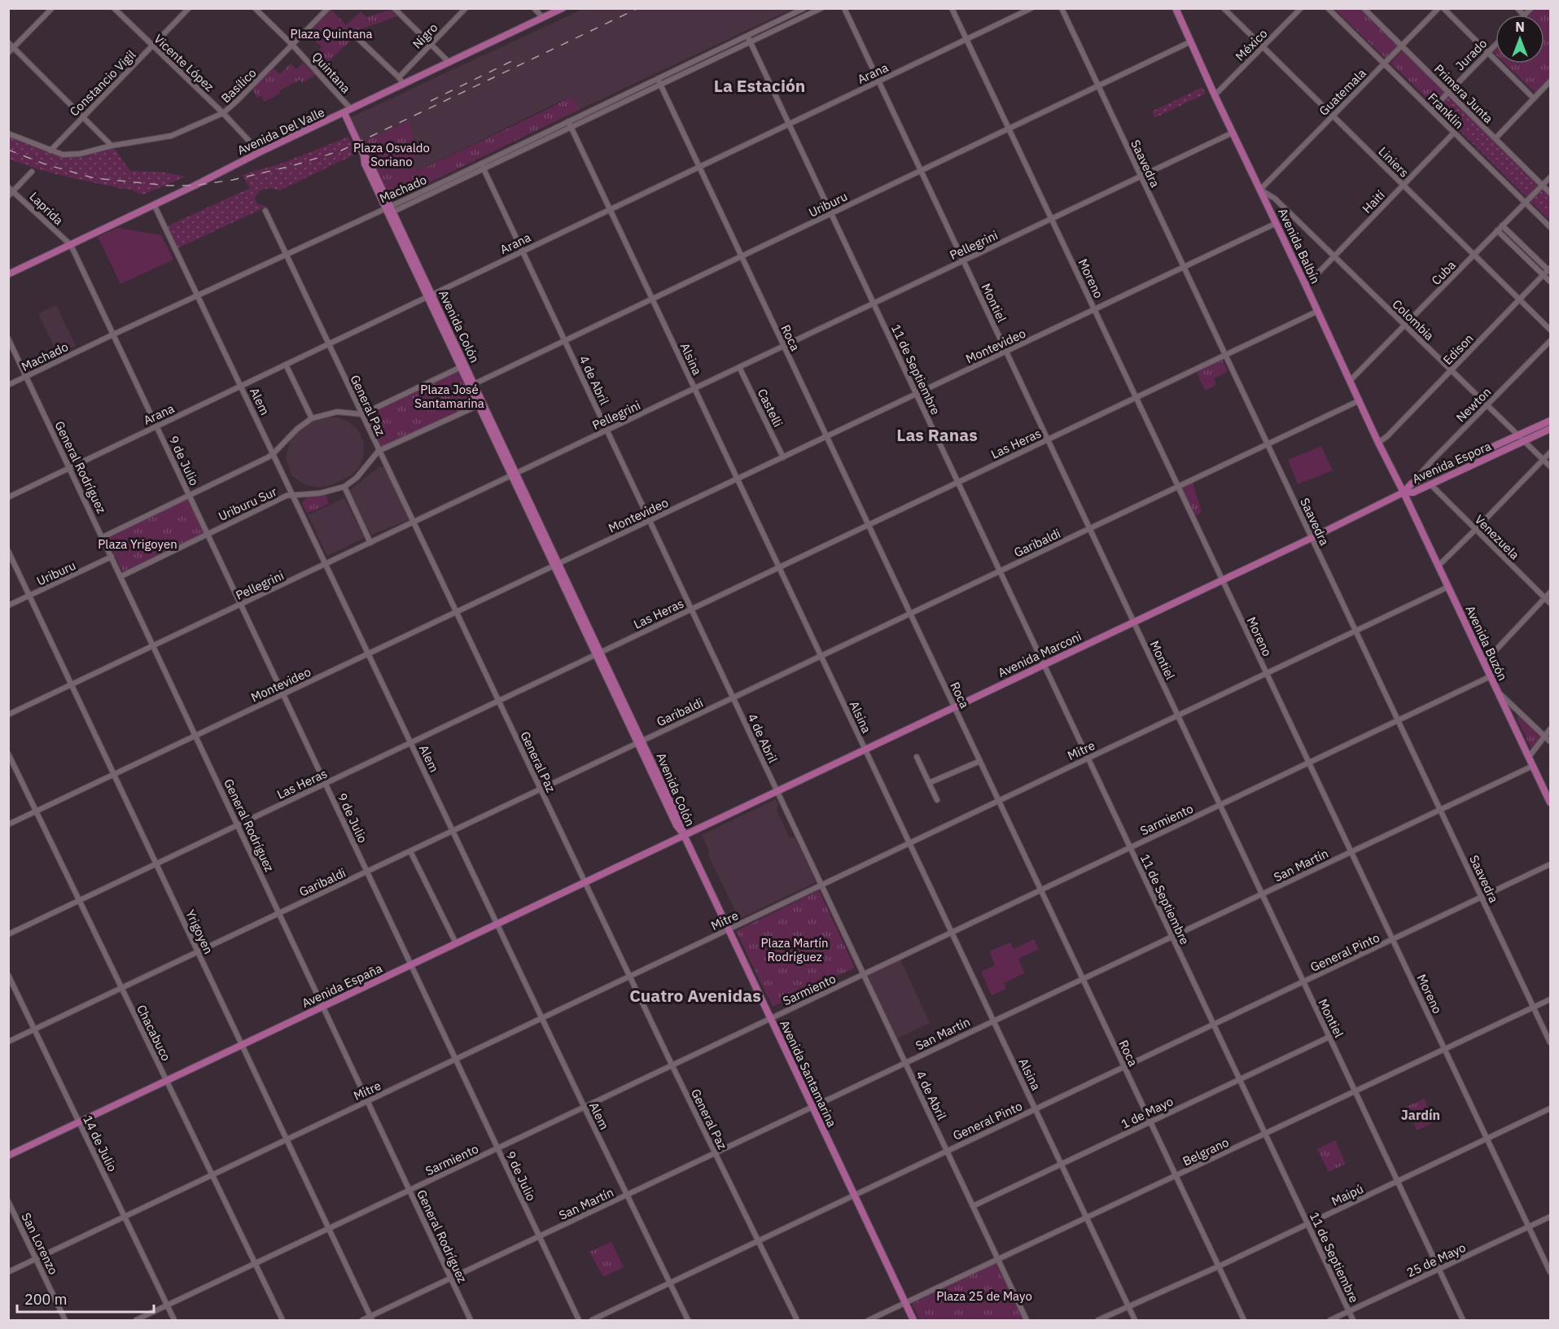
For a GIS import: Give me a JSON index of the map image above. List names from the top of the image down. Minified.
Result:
{"streets":{"main road":["Avenida Del Valle","Avenida Balbín","Avenida Colón","Avenida Espora","Avenida Buzón","Avenida Marconi","Avenida España","Avenida Santamarina"],"street":["Nigro","México","Jurado","Vicente López","Quintana","Arana","Constancio Vigil","Basílico","Guatemala","Primera Junta","Franklin","Liniers","Saavedra","Machado","Haití","Uriburu","Laprida","Pellegrini","Cuba","Moreno","Montiel","Colombia","Roca","Montevideo","Edison","Alsina","11 de Septiembre","4 de Abril","Alem","Newton","General Paz","Castelli","Las Heras","9 de Julio","General Rodríguez","Uriburu Sur","Venezuela","Garibaldi","Mitre","Sarmiento","San Martín","Yrigoyen","General Pinto","Chacabuco","1 de Mayo","14 de Julio","Belgrano","Maipú","San Lorenzo","25 de Mayo"]},"crossings":[["México","Liniers"],["México","Avenida Balbín"],["Jurado","Primera Junta"],["Jurado","Franklin"],["Vicente López","Constancio Vigil"],["Vicente López","Basílico"],["Vicente López","Avenida Del Valle"],["Quintana","Basílico"],["Quintana","Avenida Del Valle"],["Arana","Moreno"],["Arana","Montiel"],["Arana","Avenida Colón"],["Arana","Roca"],["Arana","Alsina"],["Arana","11 de Septiembre"],["Arana","4 de Abril"],["Arana","Alem"],["Arana","General Paz"],["Arana","9 de Julio"],["Arana","General Rodríguez"],["Constancio Vigil","Basílico"],["Guatemala","Primera Junta"],["Guatemala","Franklin"],["Guatemala","Liniers"],["Guatemala","Avenida Balbín"],["Guatemala","Colombia"],["Primera Junta","Cuba"],["Franklin","Haití"],["Franklin","Cuba"],["Avenida Del Valle","Laprida"],["Avenida Del Valle","Avenida Colón"],["Avenida Del Valle","Alem"],["Avenida Del Valle","9 de Julio"],["Liniers","Haití"],["Liniers","Cuba"],["Liniers","Edison"],["Saavedra","Uriburu"],["Saavedra","Pellegrini"],["Saavedra","Montevideo"],["Saavedra","Las Heras"],["Saavedra","Garibaldi"],["Saavedra","Avenida Marconi"],["Saavedra","Mitre"],["Saavedra","Sarmiento"],["Saavedra","San Martín"],["Saavedra","General Pinto"],["Saavedra","Belgrano"],["Machado","Avenida Colón"],["Machado","Roca"],["Machado","Alsina"],["Machado","11 de Septiembre"],["Machado","4 de Abril"],["Machado","Alem"],["Machado","General Paz"],["Machado","9 de Julio"],["Machado","General Rodríguez"],["Haití","Avenida Balbín"],["Haití","Colombia"],["Uriburu","Avenida Balbín"],["Uriburu","Moreno"],["Uriburu","Montiel"],["Uriburu","Avenida Colón"],["Uriburu","Roca"],["Uriburu","Alsina"],["Uriburu","11 de Septiembre"],["Uriburu","4 de Abril"],["Uriburu","General Rodríguez"],["Uriburu","Yrigoyen"],["Laprida","9 de Julio"],["Pellegrini","Avenida Balbín"],["Pellegrini","Moreno"],["Pellegrini","Montiel"],["Pellegrini","Avenida Colón"],["Pellegrini","Roca"],["Pellegrini","Alsina"],["Pellegrini","11 de Septiembre"],["Pellegrini","4 de Abril"],["Pellegrini","Alem"],["Pellegrini","General Paz"],["Pellegrini","Castelli"],["Pellegrini","9 de Julio"],["Pellegrini","General Rodríguez"],["Pellegrini","Yrigoyen"],["Avenida Balbín","Cuba"],["Avenida Balbín","Colombia"],["Avenida Balbín","Montevideo"],["Avenida Balbín","Edison"],["Avenida Balbín","Las Heras"],["Avenida Balbín","Avenida Espora"],["Avenida Balbín","Garibaldi"],["Avenida Balbín","Avenida Buzón"],["Avenida Balbín","Avenida Marconi"],["Cuba","Colombia"],["Moreno","Montevideo"],["Moreno","Las Heras"],["Moreno","Garibaldi"],["Moreno","Avenida Marconi"],["Moreno","Mitre"],["Moreno","Sarmiento"],["Moreno","San Martín"],["Moreno","General Pinto"],["Moreno","Belgrano"],["Moreno","Maipú"],["Moreno","25 de Mayo"],["Montiel","Montevideo"],["Montiel","Las Heras"],["Montiel","Garibaldi"],["Montiel","Avenida Marconi"],["Montiel","Mitre"],["Montiel","Sarmiento"],["Montiel","San Martín"],["Montiel","General Pinto"],["Montiel","1 de Mayo"],["Montiel","Belgrano"],["Montiel","Maipú"],["Montiel","25 de Mayo"],["Colombia","Edison"],["Colombia","Newton"],["Colombia","Avenida Espora"],["Avenida Colón","Montevideo"],["Avenida Colón","Las Heras"],["Avenida Colón","Uriburu Sur"],["Avenida Colón","Garibaldi"],["Avenida Colón","Avenida Marconi"],["Avenida Colón","Avenida España"],["Avenida Colón","Avenida Santamarina"],["Roca","Montevideo"],["Roca","Las Heras"],["Roca","Garibaldi"],["Roca","Avenida Marconi"],["Roca","Mitre"],["Roca","Sarmiento"],["Roca","San Martín"],["Roca","General Pinto"],["Roca","1 de Mayo"],["Roca","Belgrano"],["Roca","Maipú"],["Montevideo","Alsina"],["Montevideo","11 de Septiembre"],["Montevideo","4 de Abril"],["Montevideo","Alem"],["Montevideo","General Paz"],["Montevideo","Castelli"],["Montevideo","9 de Julio"],["Montevideo","General Rodríguez"],["Montevideo","Yrigoyen"],["Montevideo","Chacabuco"],["Alsina","Las Heras"],["Alsina","Garibaldi"],["Alsina","Avenida Marconi"],["Alsina","Mitre"],["Alsina","Sarmiento"],["Alsina","San Martín"],["Alsina","General Pinto"],["Alsina","1 de Mayo"],["Alsina","Belgrano"],["Alsina","Maipú"],["11 de Septiembre","Las Heras"],["11 de Septiembre","Garibaldi"],["11 de Septiembre","Avenida Marconi"],["11 de Septiembre","Mitre"],["11 de Septiembre","Sarmiento"],["11 de Septiembre","San Martín"],["11 de Septiembre","General Pinto"],["11 de Septiembre","1 de Mayo"],["11 de Septiembre","Belgrano"],["11 de Septiembre","Maipú"],["11 de Septiembre","25 de Mayo"],["4 de Abril","Las Heras"],["4 de Abril","Garibaldi"],["4 de Abril","Avenida Marconi"],["4 de Abril","Mitre"],["4 de Abril","Sarmiento"],["4 de Abril","San Martín"],["4 de Abril","General Pinto"],["4 de Abril","1 de Mayo"],["4 de Abril","Belgrano"],["Alem","General Paz"],["Alem","Las Heras"],["Alem","Uriburu Sur"],["Alem","Garibaldi"],["Alem","Mitre"],["Alem","Sarmiento"],["Alem","San Martín"],["Alem","General Pinto"],["Alem","Avenida España"],["Newton","Avenida Espora"],["General Paz","Las Heras"],["General Paz","Uriburu Sur"],["General Paz","Garibaldi"],["General Paz","Mitre"],["General Paz","Sarmiento"],["General Paz","San Martín"],["General Paz","General Pinto"],["General Paz","Avenida España"],["Las Heras","9 de Julio"],["Las Heras","General Rodríguez"],["Las Heras","Yrigoyen"],["Las Heras","Chacabuco"],["9 de Julio","Uriburu Sur"],["9 de Julio","Garibaldi"],["9 de Julio","Mitre"],["9 de Julio","Sarmiento"],["9 de Julio","San Martín"],["9 de Julio","Avenida España"],["Avenida Espora","Venezuela"],["Avenida Espora","Avenida Buzón"],["Avenida Espora","Avenida Marconi"],["General Rodríguez","Uriburu Sur"],["General Rodríguez","Garibaldi"],["General Rodríguez","Mitre"],["General Rodríguez","Sarmiento"],["General Rodríguez","San Martín"],["General Rodríguez","Avenida España"],["Garibaldi","Yrigoyen"],["Garibaldi","Chacabuco"],["Garibaldi","14 de Julio"],["Avenida Buzón","Avenida Marconi"],["Avenida Buzón","Mitre"],["Avenida Buzón","Sarmiento"],["Avenida Buzón","San Martín"],["Avenida Marconi","Avenida España"],["Avenida Marconi","Avenida Santamarina"],["Mitre","Yrigoyen"],["Mitre","Chacabuco"],["Mitre","Avenida Santamarina"],["Mitre","14 de Julio"],["Mitre","San Lorenzo"],["Sarmiento","Yrigoyen"],["Sarmiento","Chacabuco"],["Sarmiento","Avenida Santamarina"],["Sarmiento","14 de Julio"],["San Martín","Yrigoyen"],["San Martín","Avenida Santamarina"],["Yrigoyen","Avenida España"],["General Pinto","Avenida Santamarina"],["Avenida España","Chacabuco"],["Avenida España","Avenida Santamarina"],["Avenida España","14 de Julio"],["Avenida Santamarina","Belgrano"]],"districts":["La Estación","Las Ranas","Cuatro Avenidas","Jardín"],"parks":["Plaza Quintana","Plaza Osvaldo Soriano","Plaza José Santamarina","Plaza Yrigoyen","Plaza Martín Rodríguez","Plaza 25 de Mayo"],"scale_bar":"200 m","north":"top"}
